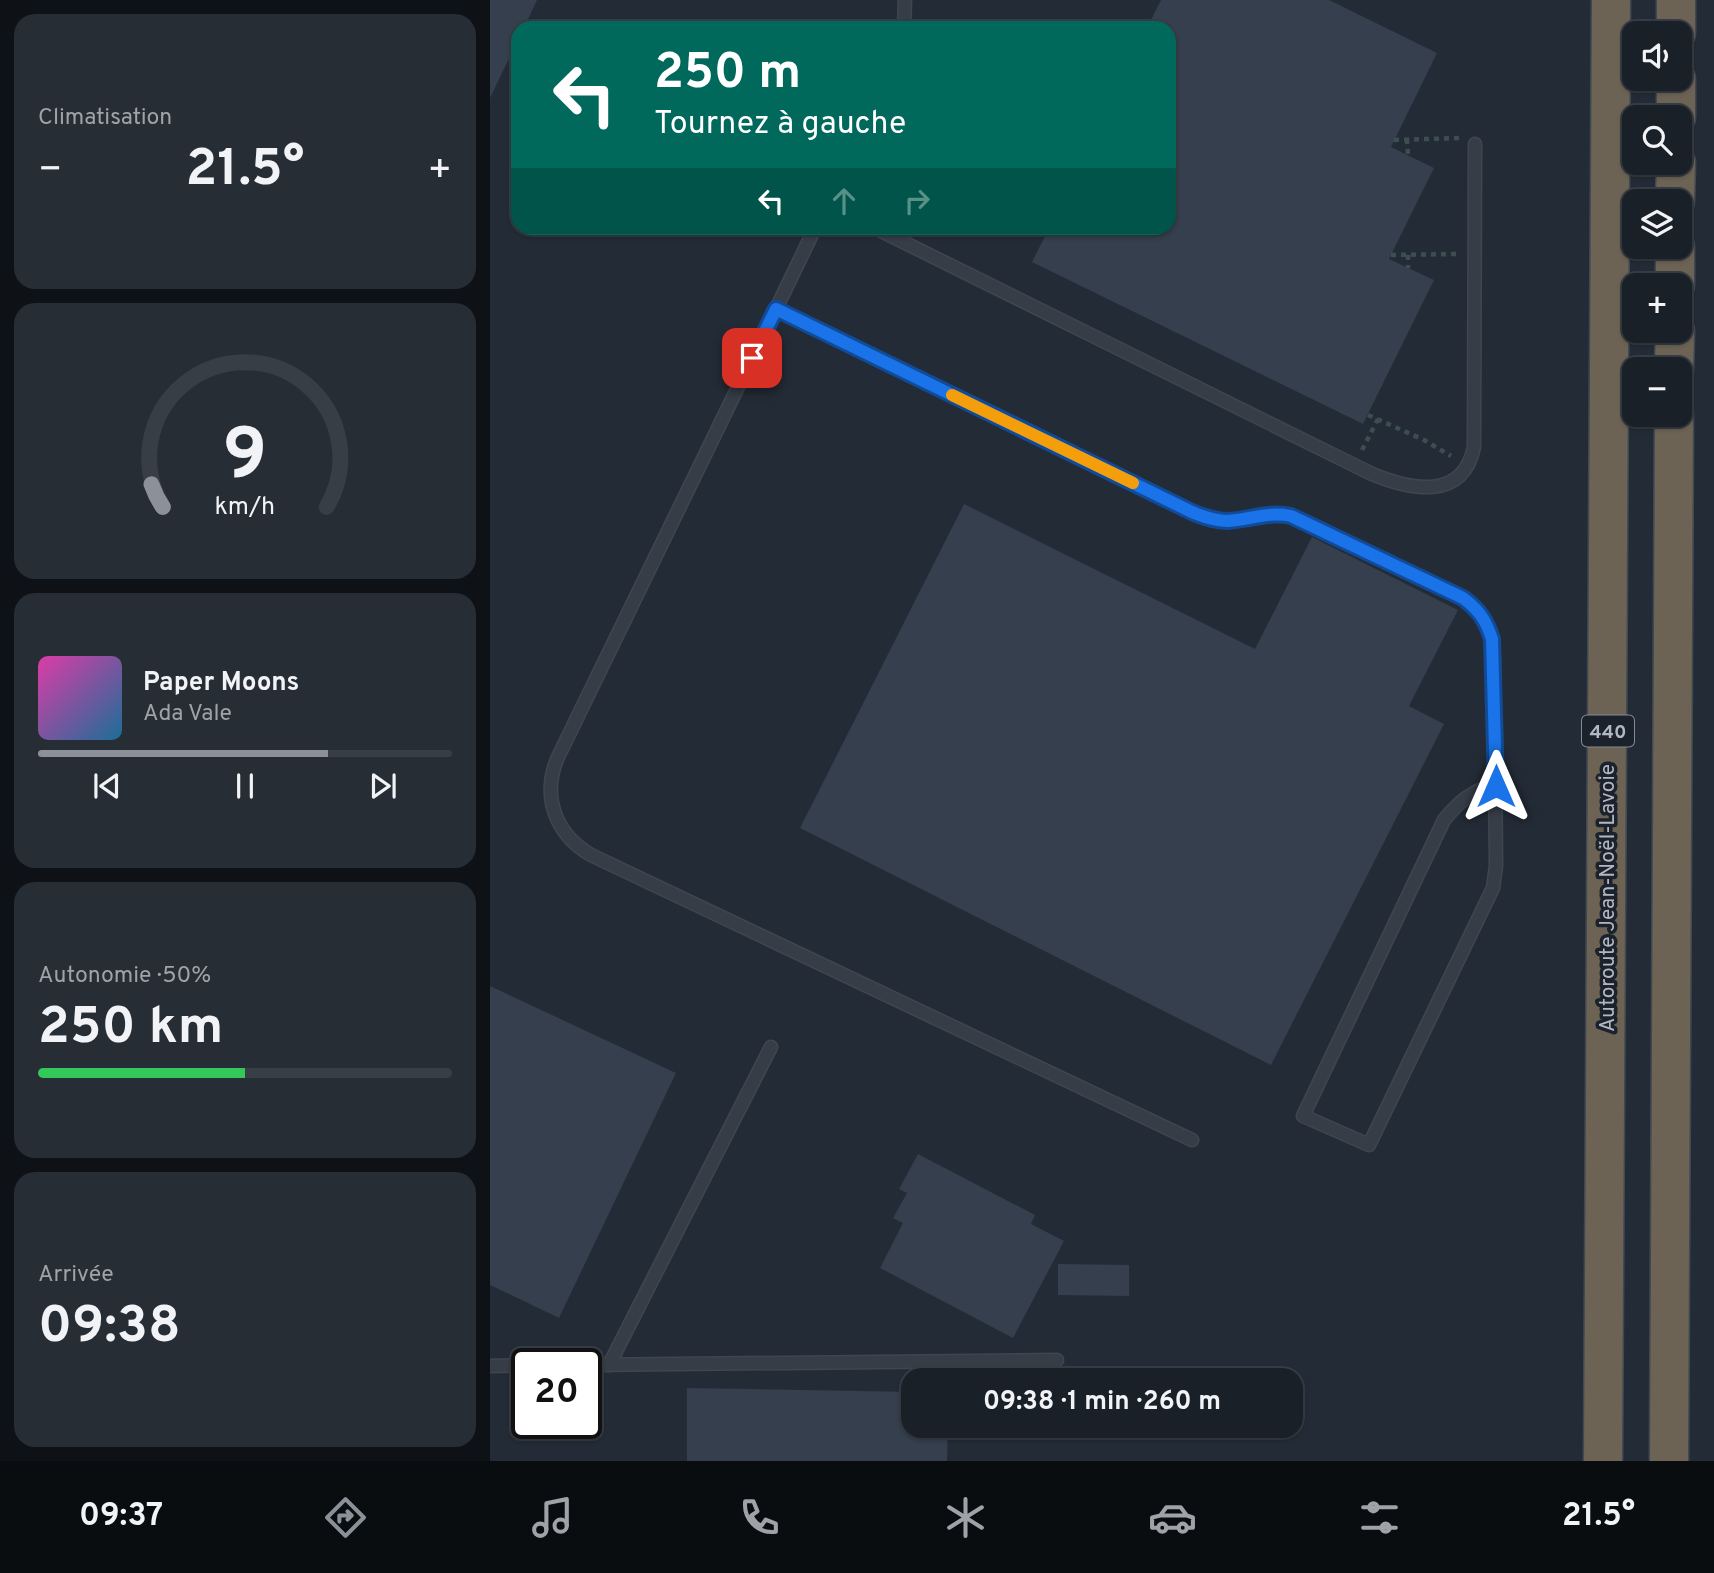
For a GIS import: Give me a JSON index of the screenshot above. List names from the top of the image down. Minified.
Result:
{"streets":{"highway":["440","Autoroute Jean-Noël-Lavoie"]},"page":{"tile":["Climatisation",["Autonomie · 50%","250 km"],["Arrivée","09:38"]],"map_buttons":["+","−"],"turn":["250 m","Tournez à gauche"],"heat":["−","21.5°","+"],"song":["Paper Moons","Ada Vale"],"limit":"20","trip":"09:38 · 1 min · 260 m","tabs":["09:37","21.5°"],"gauge":["9","km/h"]}}
